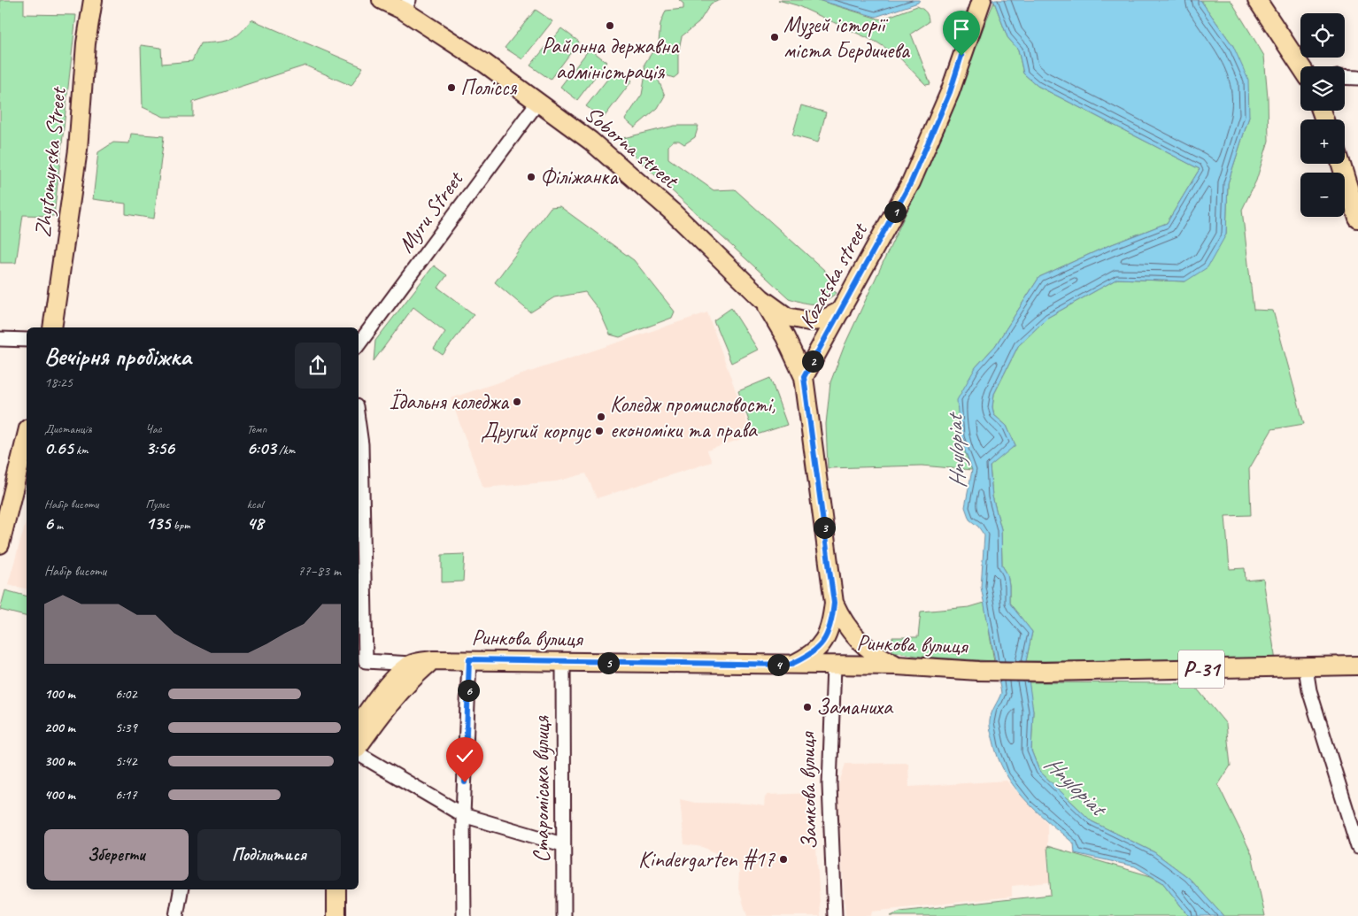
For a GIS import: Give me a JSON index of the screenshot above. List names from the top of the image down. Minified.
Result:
{"streets":{"main road":["Soborna street","Zhytomyrska Street","Kozatska street","Ринкова вулиця","Р-31"],"street":["Myru Street","Староміська вулиця","Замкова вулиця"]},"crossings":[["Soborna street","Myru Street"],["Soborna street","Kozatska street"],["Ринкова вулиця","Староміська вулиця"],["Ринкова вулиця","Замкова вулиця"]],"water":["Hnylopiat"],"places":["Районна державна адміністрація","Музей історії міста Бердичева","Полісся","Філіжанка","Їдальня коледжа","Коледж промисловості, економіки та права","Другий корпус","Заманиха","Kindergarten #17"],"page":{"map_buttons":["+","−"],"pins":["1","2","3","5","4","6"],"heading":["Вечірня пробіжка","18:25"],"stats":[["Дистанція","0.65 km"],["Час","3:56"],["Темп","6:03 /km"],["Набір висоти","6 m"],["Пульс","135 bpm"],["kcal","48"]],"chart":["Набір висоти","77–83 m"],"list":[{"name":"100 m","note":"6:02"},{"name":"200 m","note":"5:39"},{"name":"300 m","note":"5:42"},{"name":"400 m","note":"6:17"}],"buttons":["Зберегти","Поділитися"]}}
